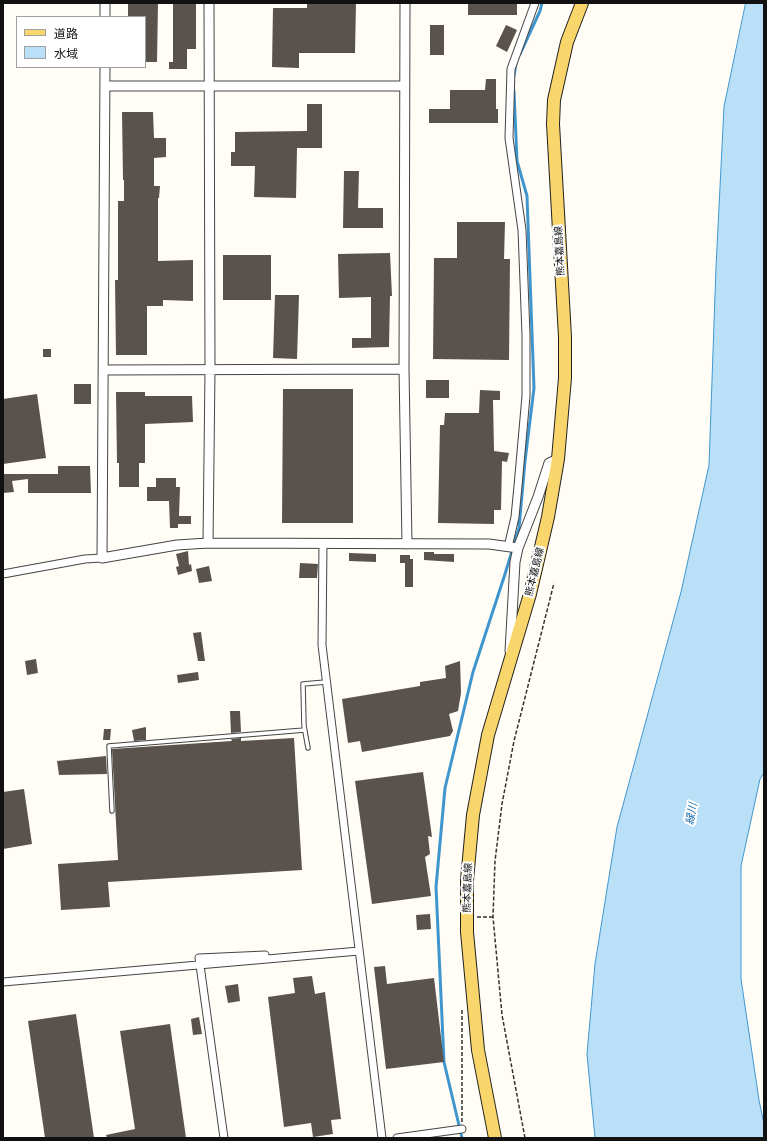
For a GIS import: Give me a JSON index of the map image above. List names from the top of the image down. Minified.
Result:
{"streets":{"main road":["熊本嘉島線"]},"water":["緑川"],"legend":["道路","水域"]}
